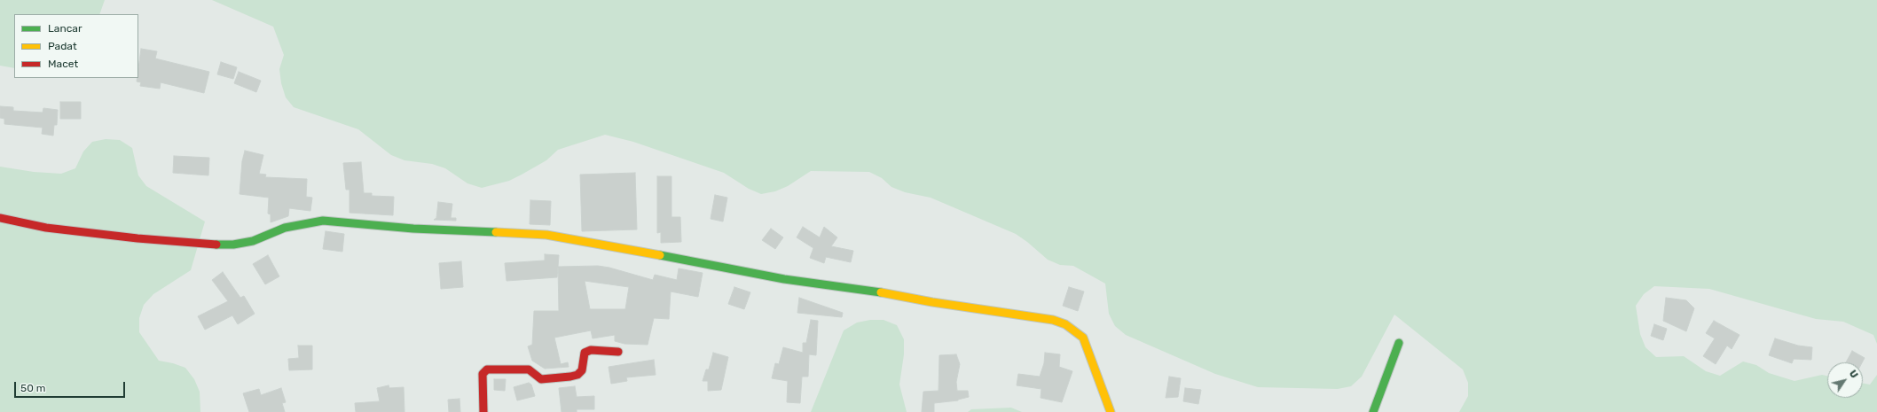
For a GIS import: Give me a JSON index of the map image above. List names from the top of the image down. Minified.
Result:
{"legend":["Lancar","Padat","Macet"],"scale_bar":"50 m","north":"top right"}
